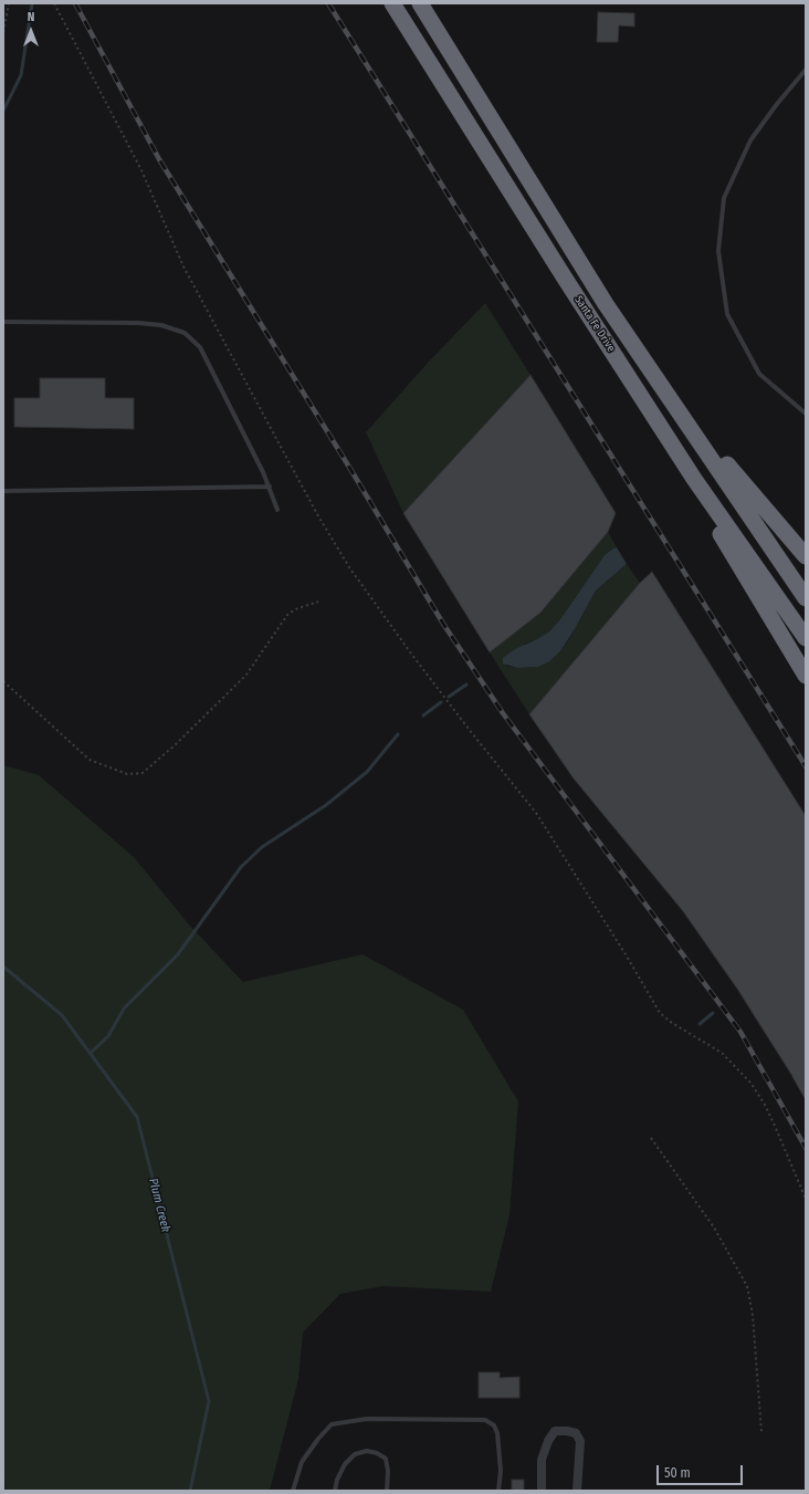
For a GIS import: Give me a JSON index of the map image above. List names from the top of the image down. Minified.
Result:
{"streets":{"highway":["Santa Fe Drive"]},"water":["Plum Creek"],"scale_bar":"50 m","north":"top"}
